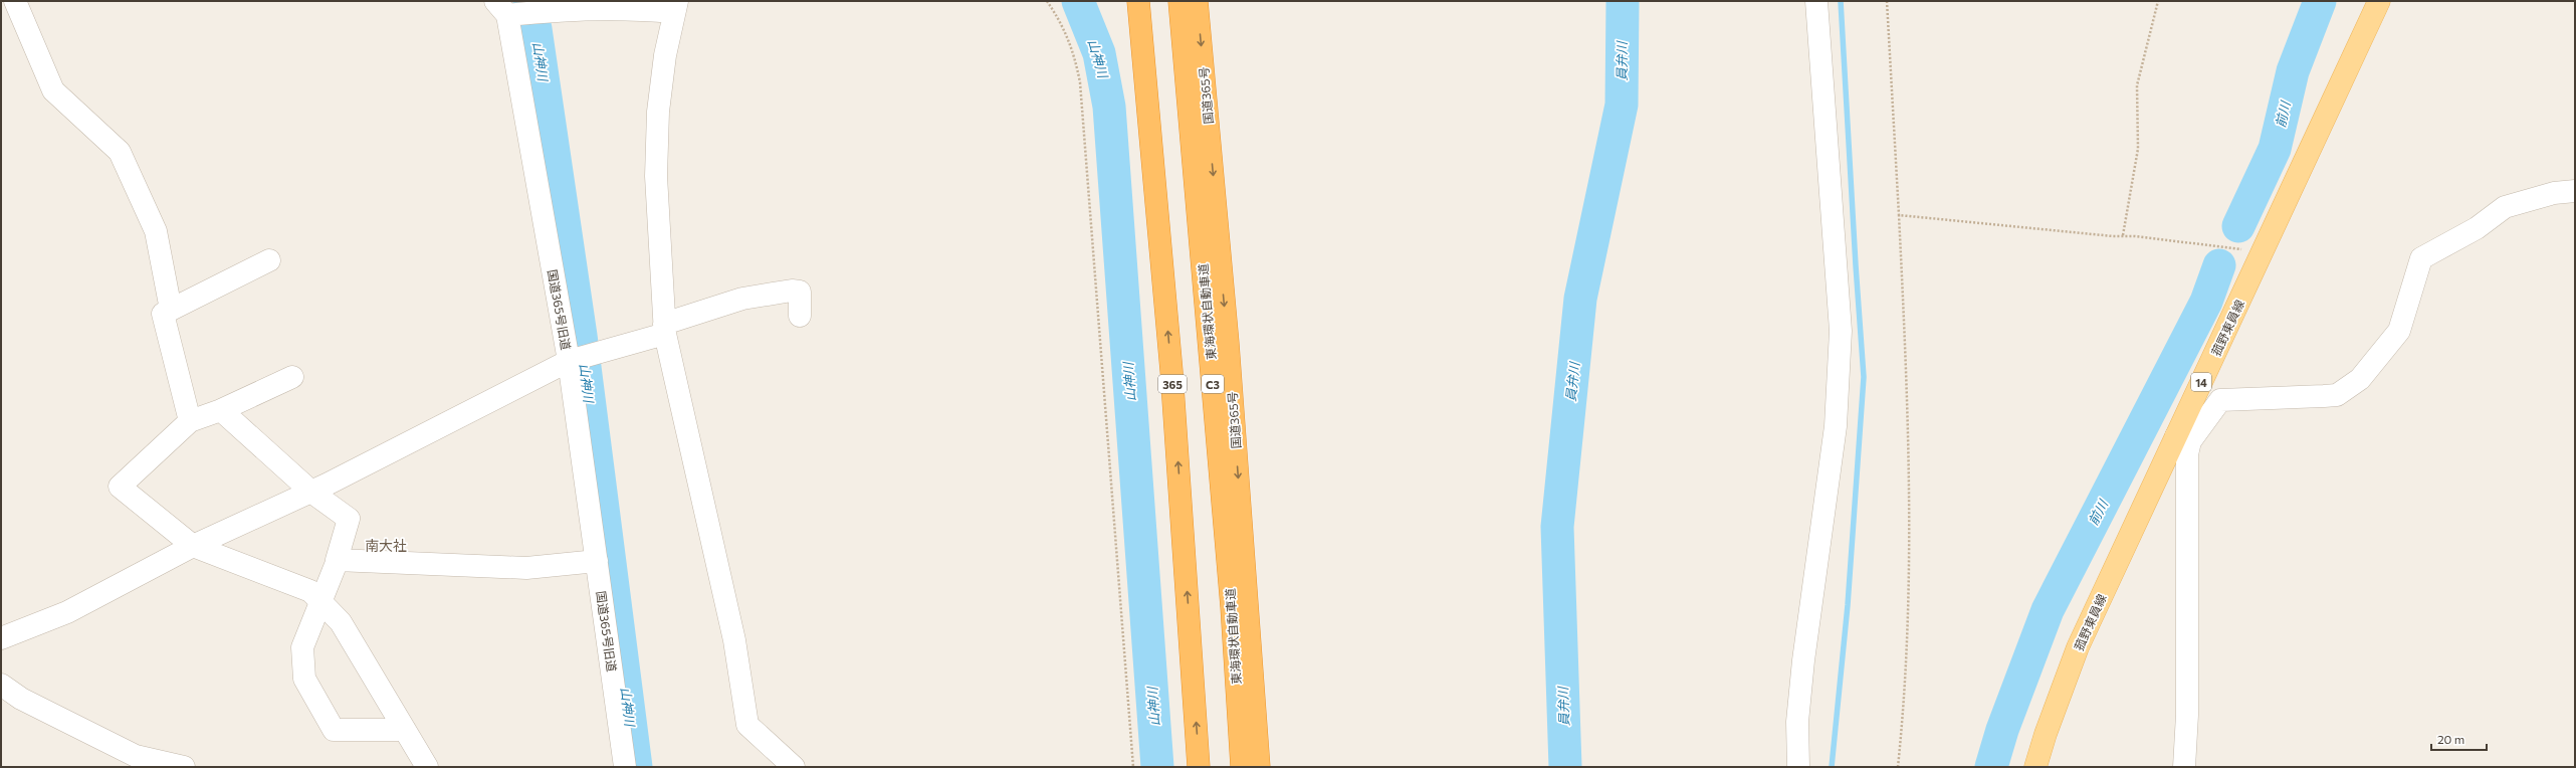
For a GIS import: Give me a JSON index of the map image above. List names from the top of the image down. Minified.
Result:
{"streets":{"highway":["国道365号","東海環状自動車道","365","C3"],"main road":["菰野東員線","14"],"street":["国道365号旧道"]},"districts":["南大社"],"water":["山神川","員弁川","前川"],"scale_bar":"20 m"}
